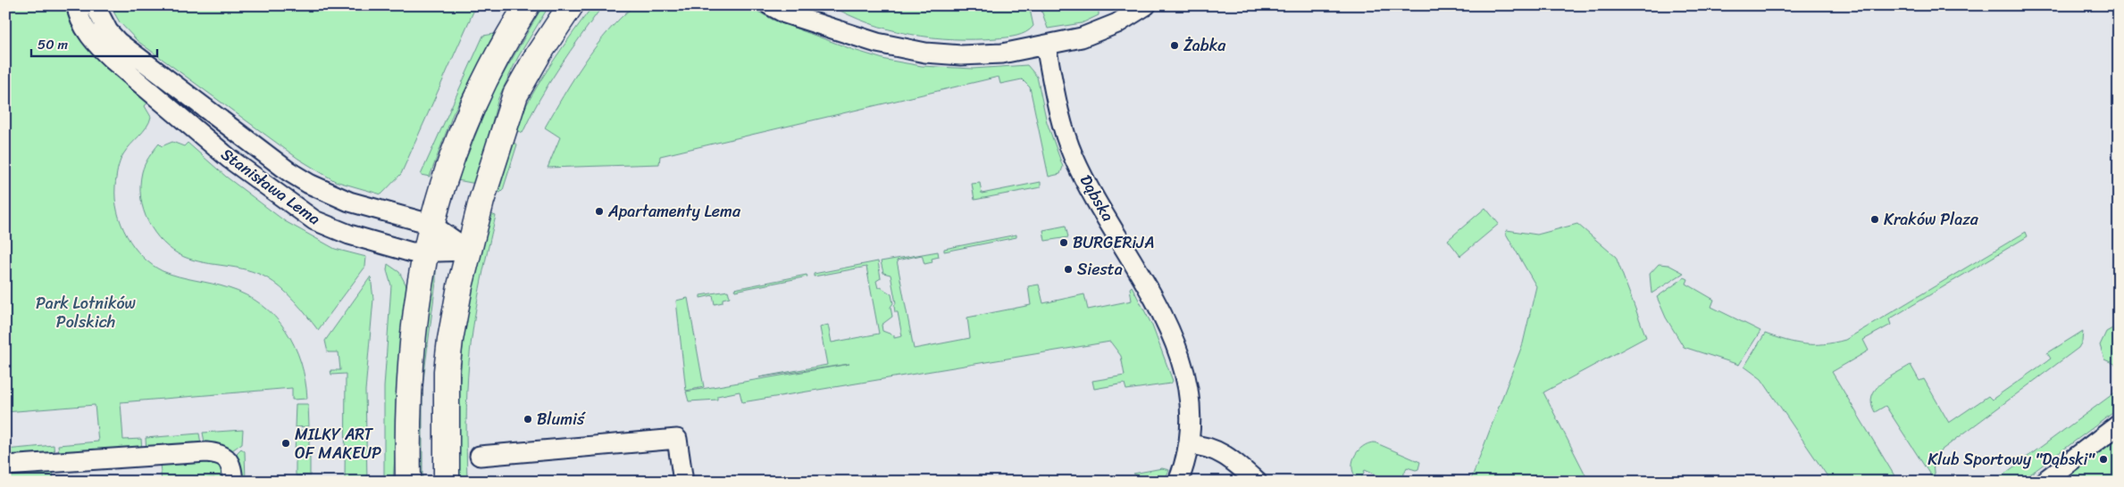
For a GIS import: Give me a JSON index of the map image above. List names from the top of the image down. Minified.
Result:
{"streets":{"street":["Stanisława Lema","Dąbska"]},"parks":["Park Lotników Polskich"],"places":["Żabka","Apartamenty Lema","Kraków Plaza","BURGERiJA","Siesta","Blumiś","MILKY ART OF MAKEUP","Klub Sportowy \"Dąbski\""],"scale_bar":"50 m"}
